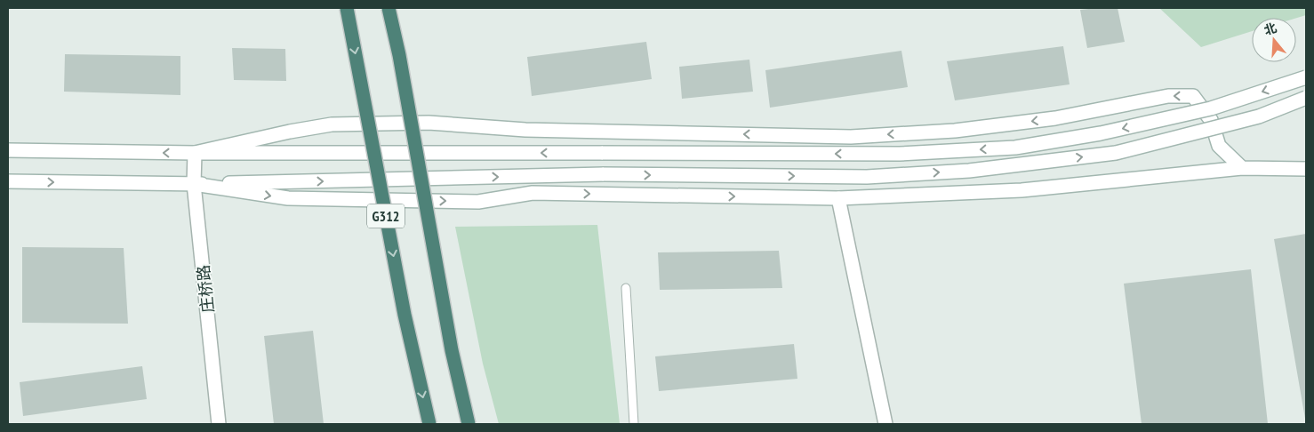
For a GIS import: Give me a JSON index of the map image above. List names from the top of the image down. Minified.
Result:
{"streets":{"highway":["G312"],"main road":["庄桥路"]},"north":"top"}
